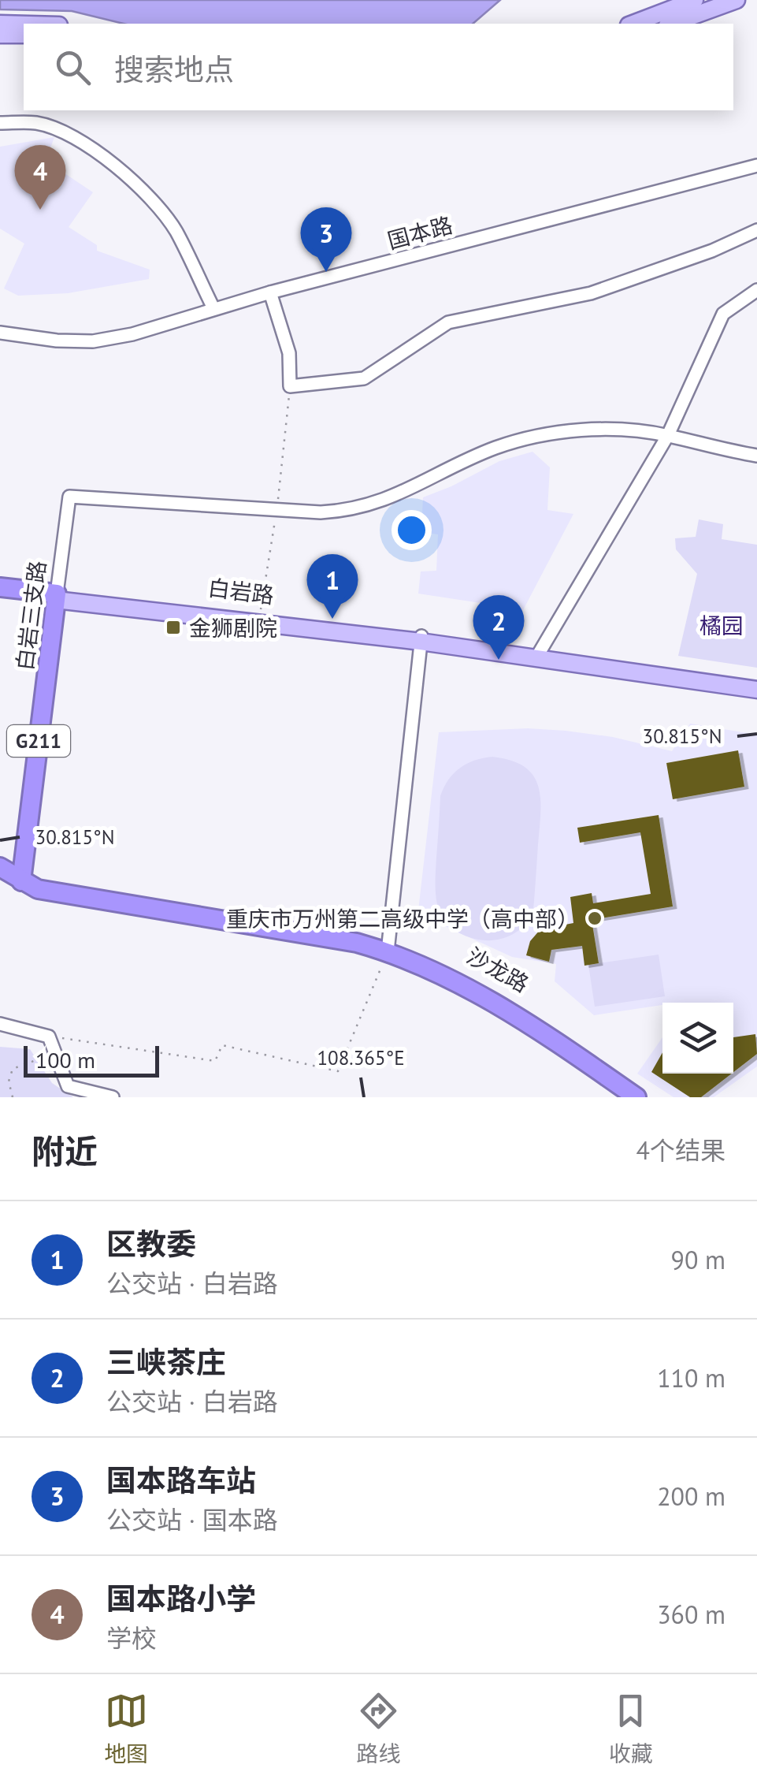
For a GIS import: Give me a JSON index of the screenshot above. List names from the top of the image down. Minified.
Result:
{"streets":{"highway":["白岩路","白岩三支路","G211","沙龙路"],"street":["国本路"]},"crossings":[["白岩路","白岩三支路"],["白岩三支路","沙龙路"]],"parks":["橘园"],"places":{"transit":["金狮剧院"],"other":["重庆市万州第二高级中学（高中部）"]},"scale_bar":"100 m","page":{"search":"搜索地点","pins":["4","3","1","2"],"scale":"100 m","heading":["附近","4个结果"],"list":[{"mark":"1","name":"区教委","note":"公交站 · 白岩路","value":"90 m"},{"mark":"2","name":"三峡茶庄","note":"公交站 · 白岩路","value":"110 m"},{"mark":"3","name":"国本路车站","note":"公交站 · 国本路","value":"200 m"},{"mark":"4","name":"国本路小学","note":"学校","value":"360 m"}],"nav":["地图","路线","收藏"]},"coordinates":["30.815°N","108.365°E"]}
